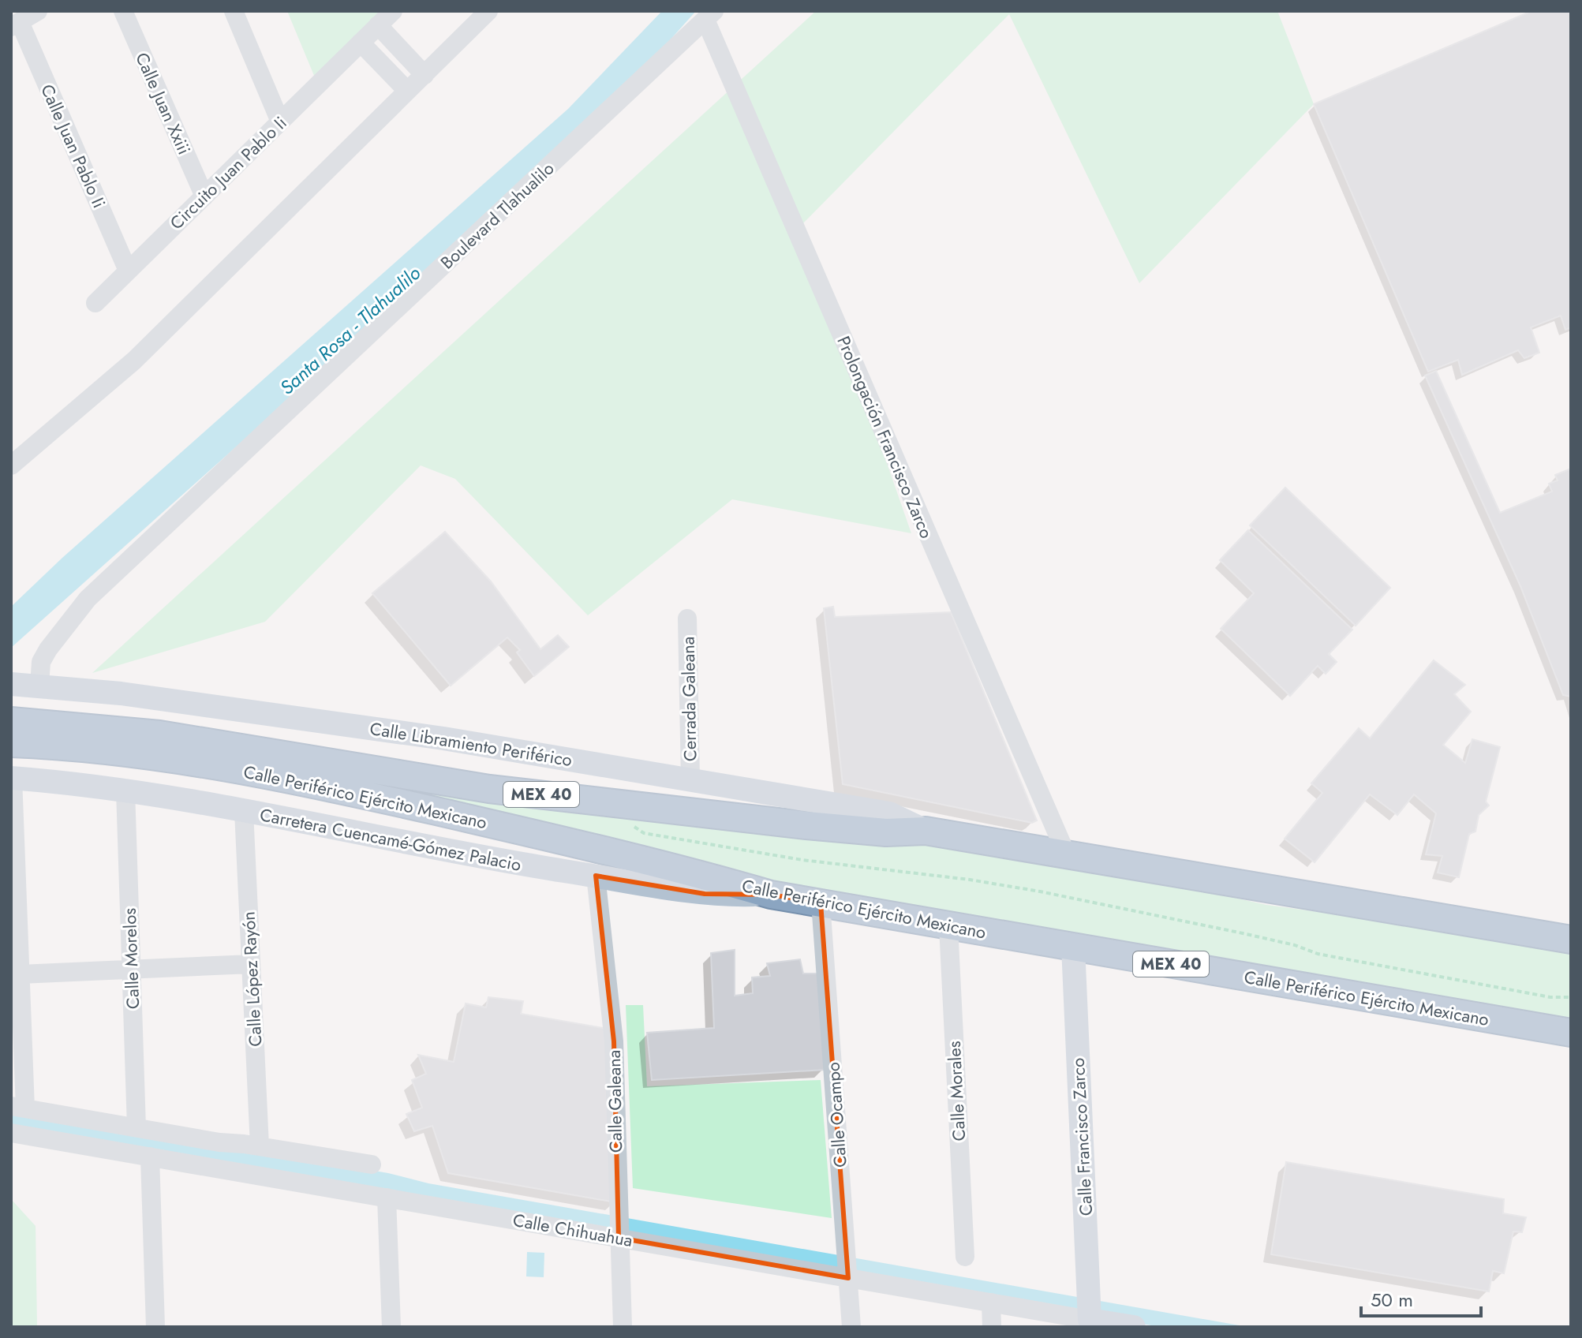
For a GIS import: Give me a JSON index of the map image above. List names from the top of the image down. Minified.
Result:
{"streets":{"highway":["MEX 40","Calle Periférico Ejército Mexicano"],"main road":["Calle Libramiento Periférico","Carretera Cuencamé-Gómez Palacio","Calle Francisco Zarco","Calle Chihuahua"],"street":["Calle Juan Xxiii","Calle Juan Pablo Ii","Circuito Juan Pablo Ii","Boulevard Tlahualilo","Prolongación Francisco Zarco","Cerrada Galeana","Calle Morelos","Calle López Rayón","Calle Morales","Calle Galeana","Calle Ocampo"]},"crossings":[["Calle Juan Xxiii","Circuito Juan Pablo Ii"],["Calle Juan Pablo Ii","Circuito Juan Pablo Ii"],["Boulevard Tlahualilo","Prolongación Francisco Zarco"],["Boulevard Tlahualilo","Calle Libramiento Periférico"],["Prolongación Francisco Zarco","Calle Periférico Ejército Mexicano"],["Cerrada Galeana","Calle Libramiento Periférico"],["Calle Libramiento Periférico","Calle Periférico Ejército Mexicano"],["Calle Periférico Ejército Mexicano","Carretera Cuencamé-Gómez Palacio"],["Calle Periférico Ejército Mexicano","Calle Morales"],["Calle Periférico Ejército Mexicano","Calle Ocampo"],["Calle Periférico Ejército Mexicano","Calle Francisco Zarco"],["Carretera Cuencamé-Gómez Palacio","Calle Morelos"],["Carretera Cuencamé-Gómez Palacio","Calle López Rayón"],["Carretera Cuencamé-Gómez Palacio","Calle Galeana"],["Calle Galeana","Calle Chihuahua"],["Calle Ocampo","Calle Chihuahua"],["Calle Francisco Zarco","Calle Chihuahua"]],"water":["Santa Rosa - Tlahualilo"],"scale_bar":"50 m"}
